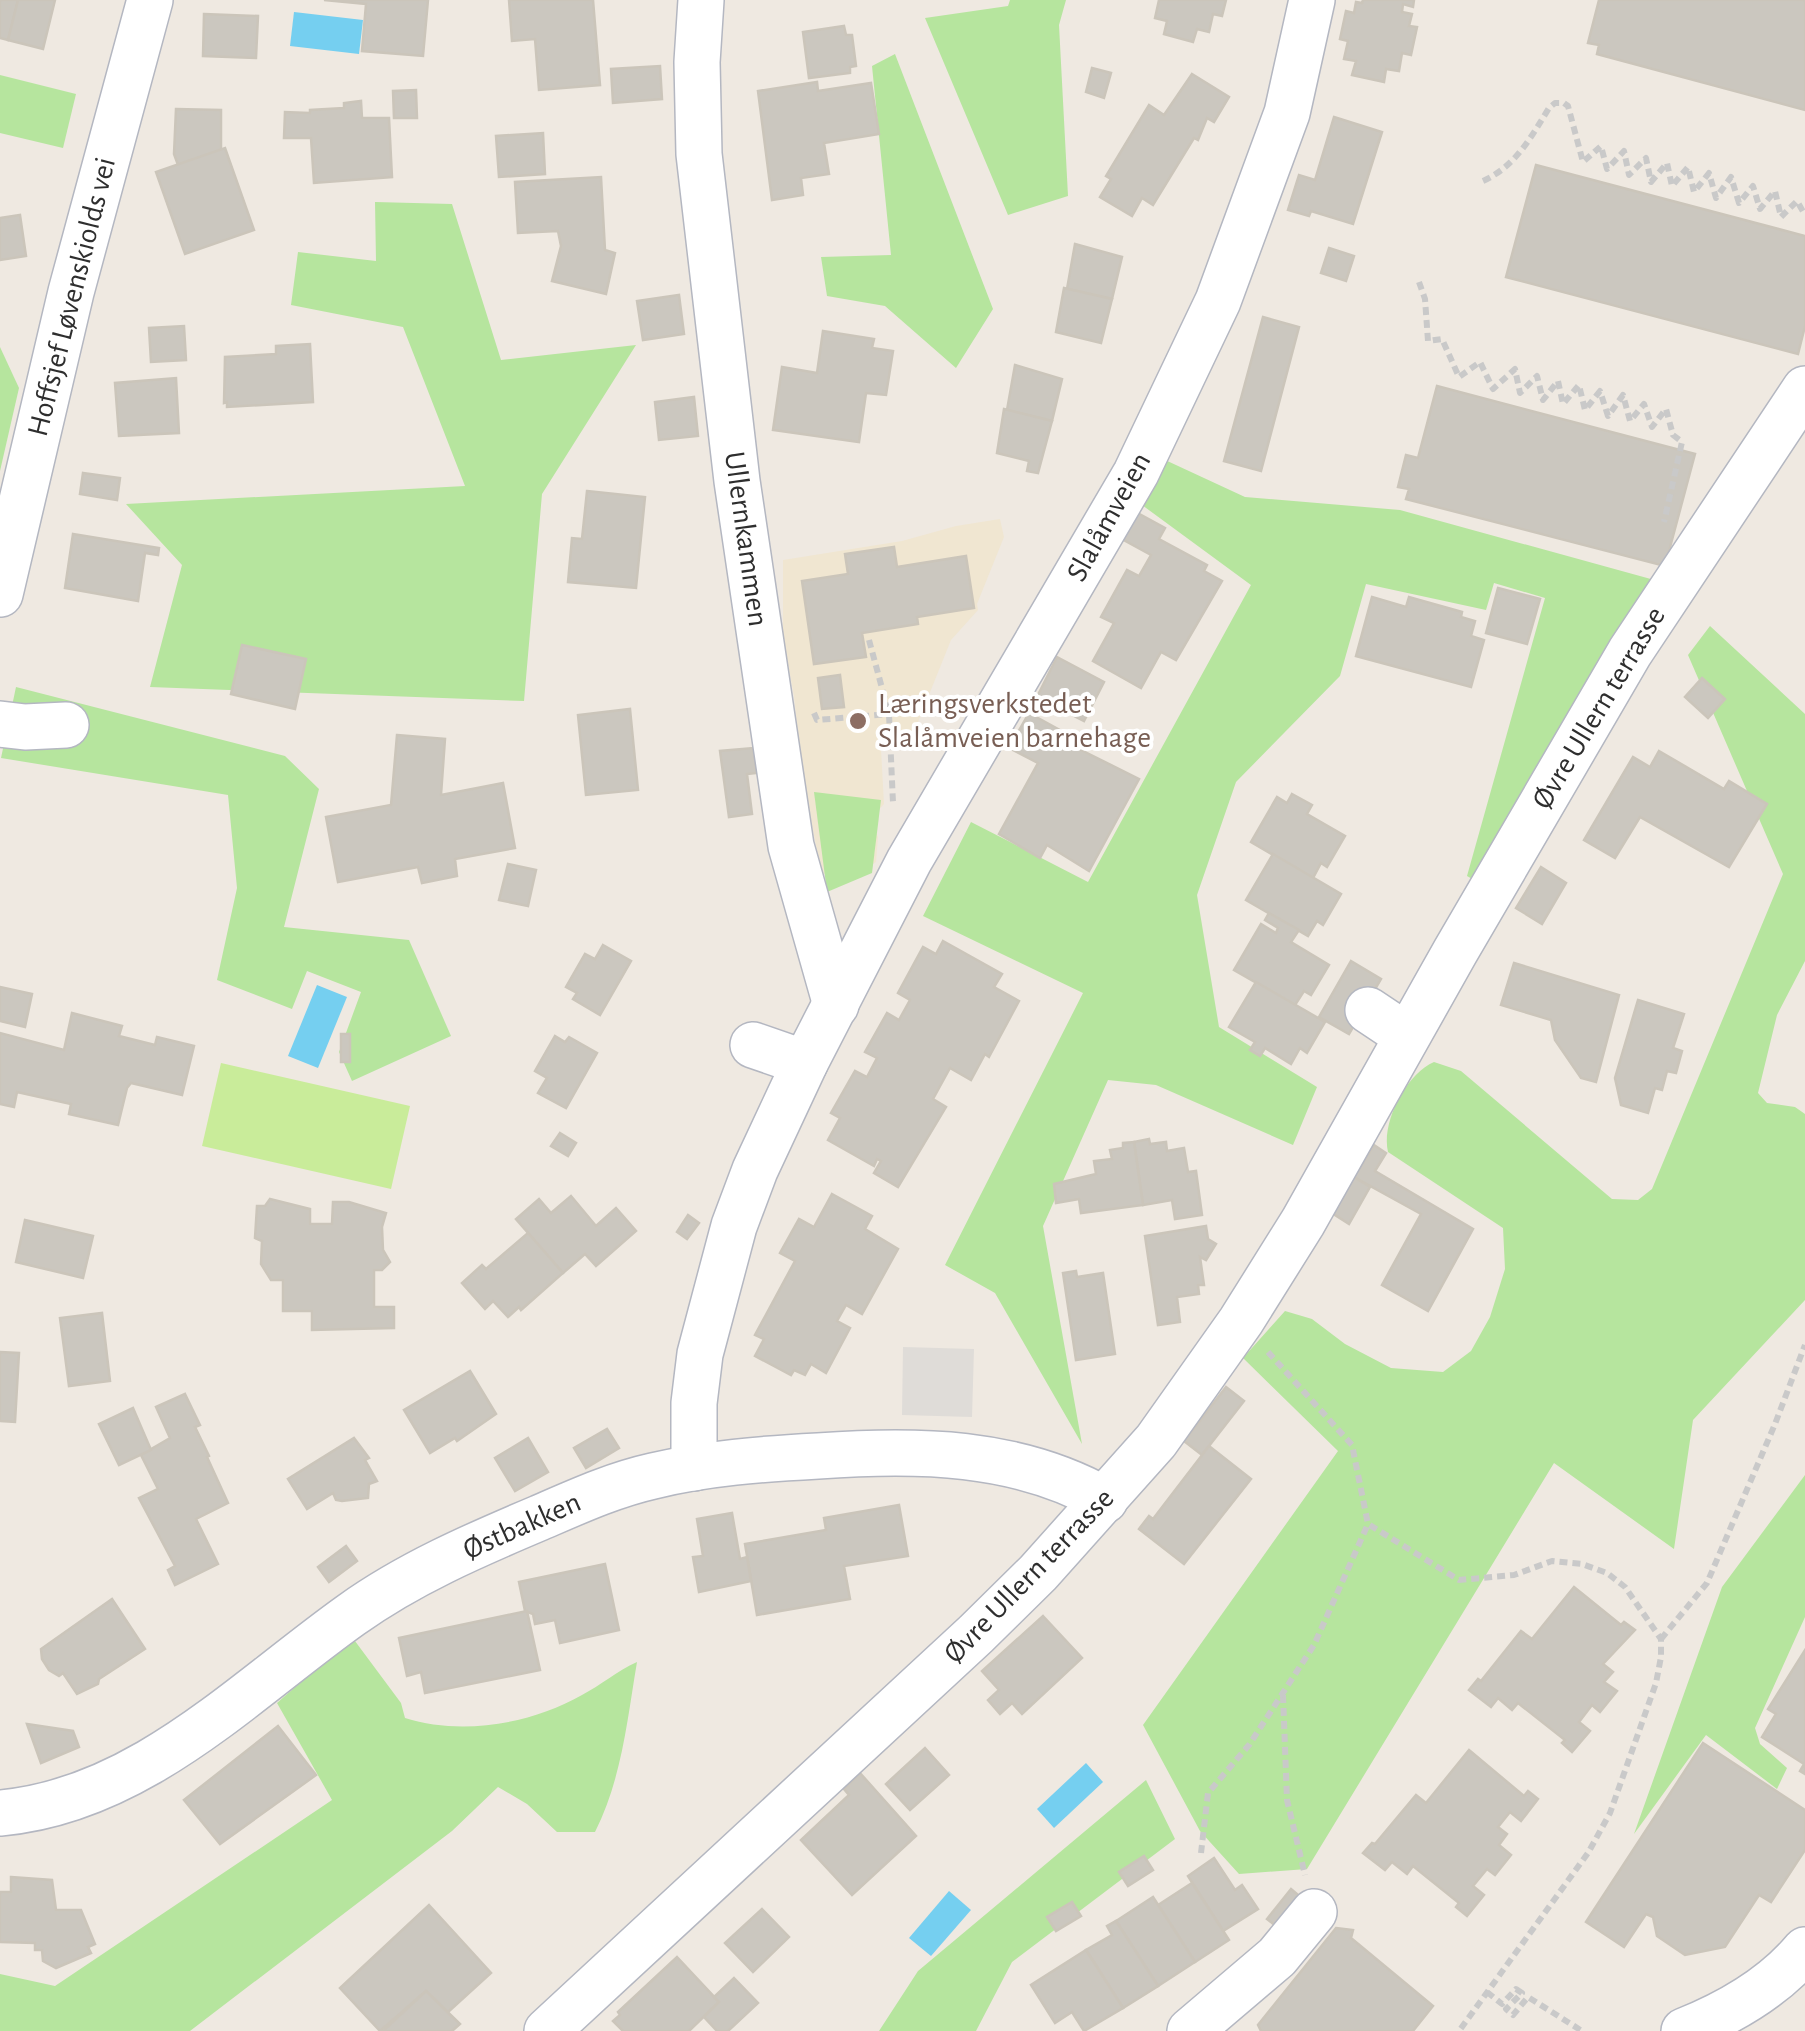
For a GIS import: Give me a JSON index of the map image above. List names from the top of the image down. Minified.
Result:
{"streets":{"street":["Hoffsjef Løvenskiolds vei","Slalåmveien","Ullernkammen","Øvre Ullern terrasse","Østbakken"]},"crossings":[["Slalåmveien","Ullernkammen"],["Øvre Ullern terrasse","Østbakken"]],"places":["Læringsverkstedet Slalåmveien barnehage"]}
